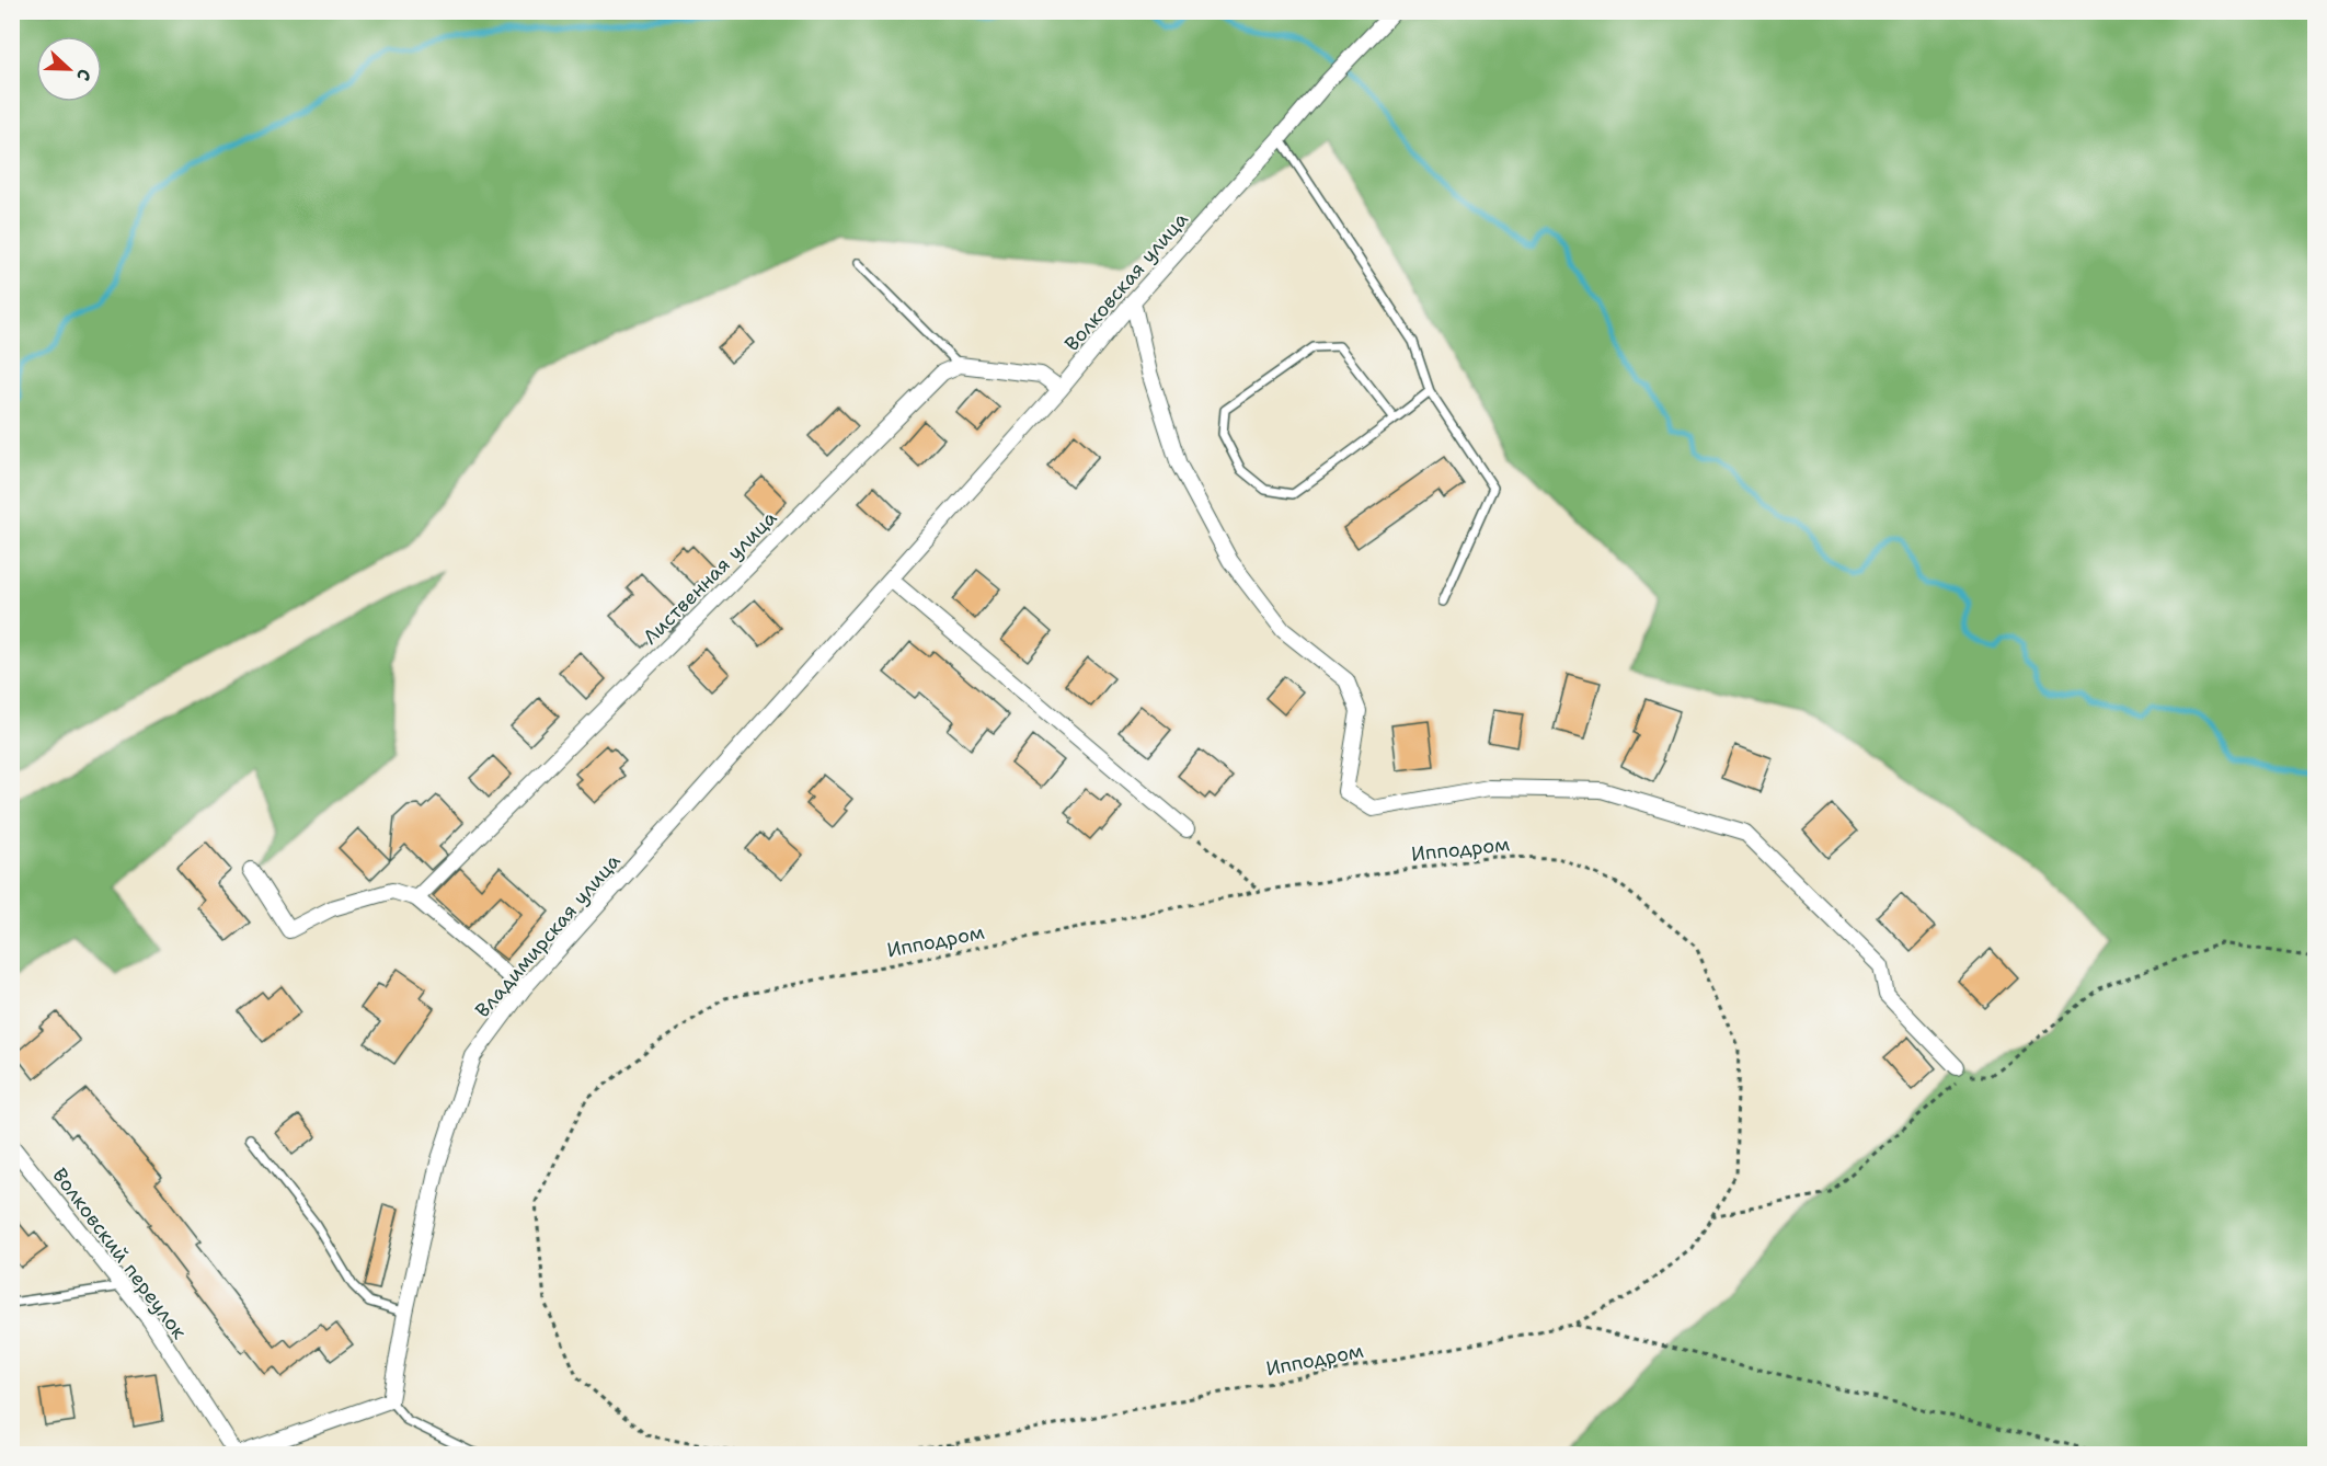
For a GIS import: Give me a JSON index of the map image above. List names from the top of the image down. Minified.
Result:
{"streets":{"street":["Волковская улица","Лиственная улица","Владимирская улица","Волковский переулок"],"path":["Ипподром"]},"crossings":[["Волковская улица","Владимирская улица"]],"north":"right"}
